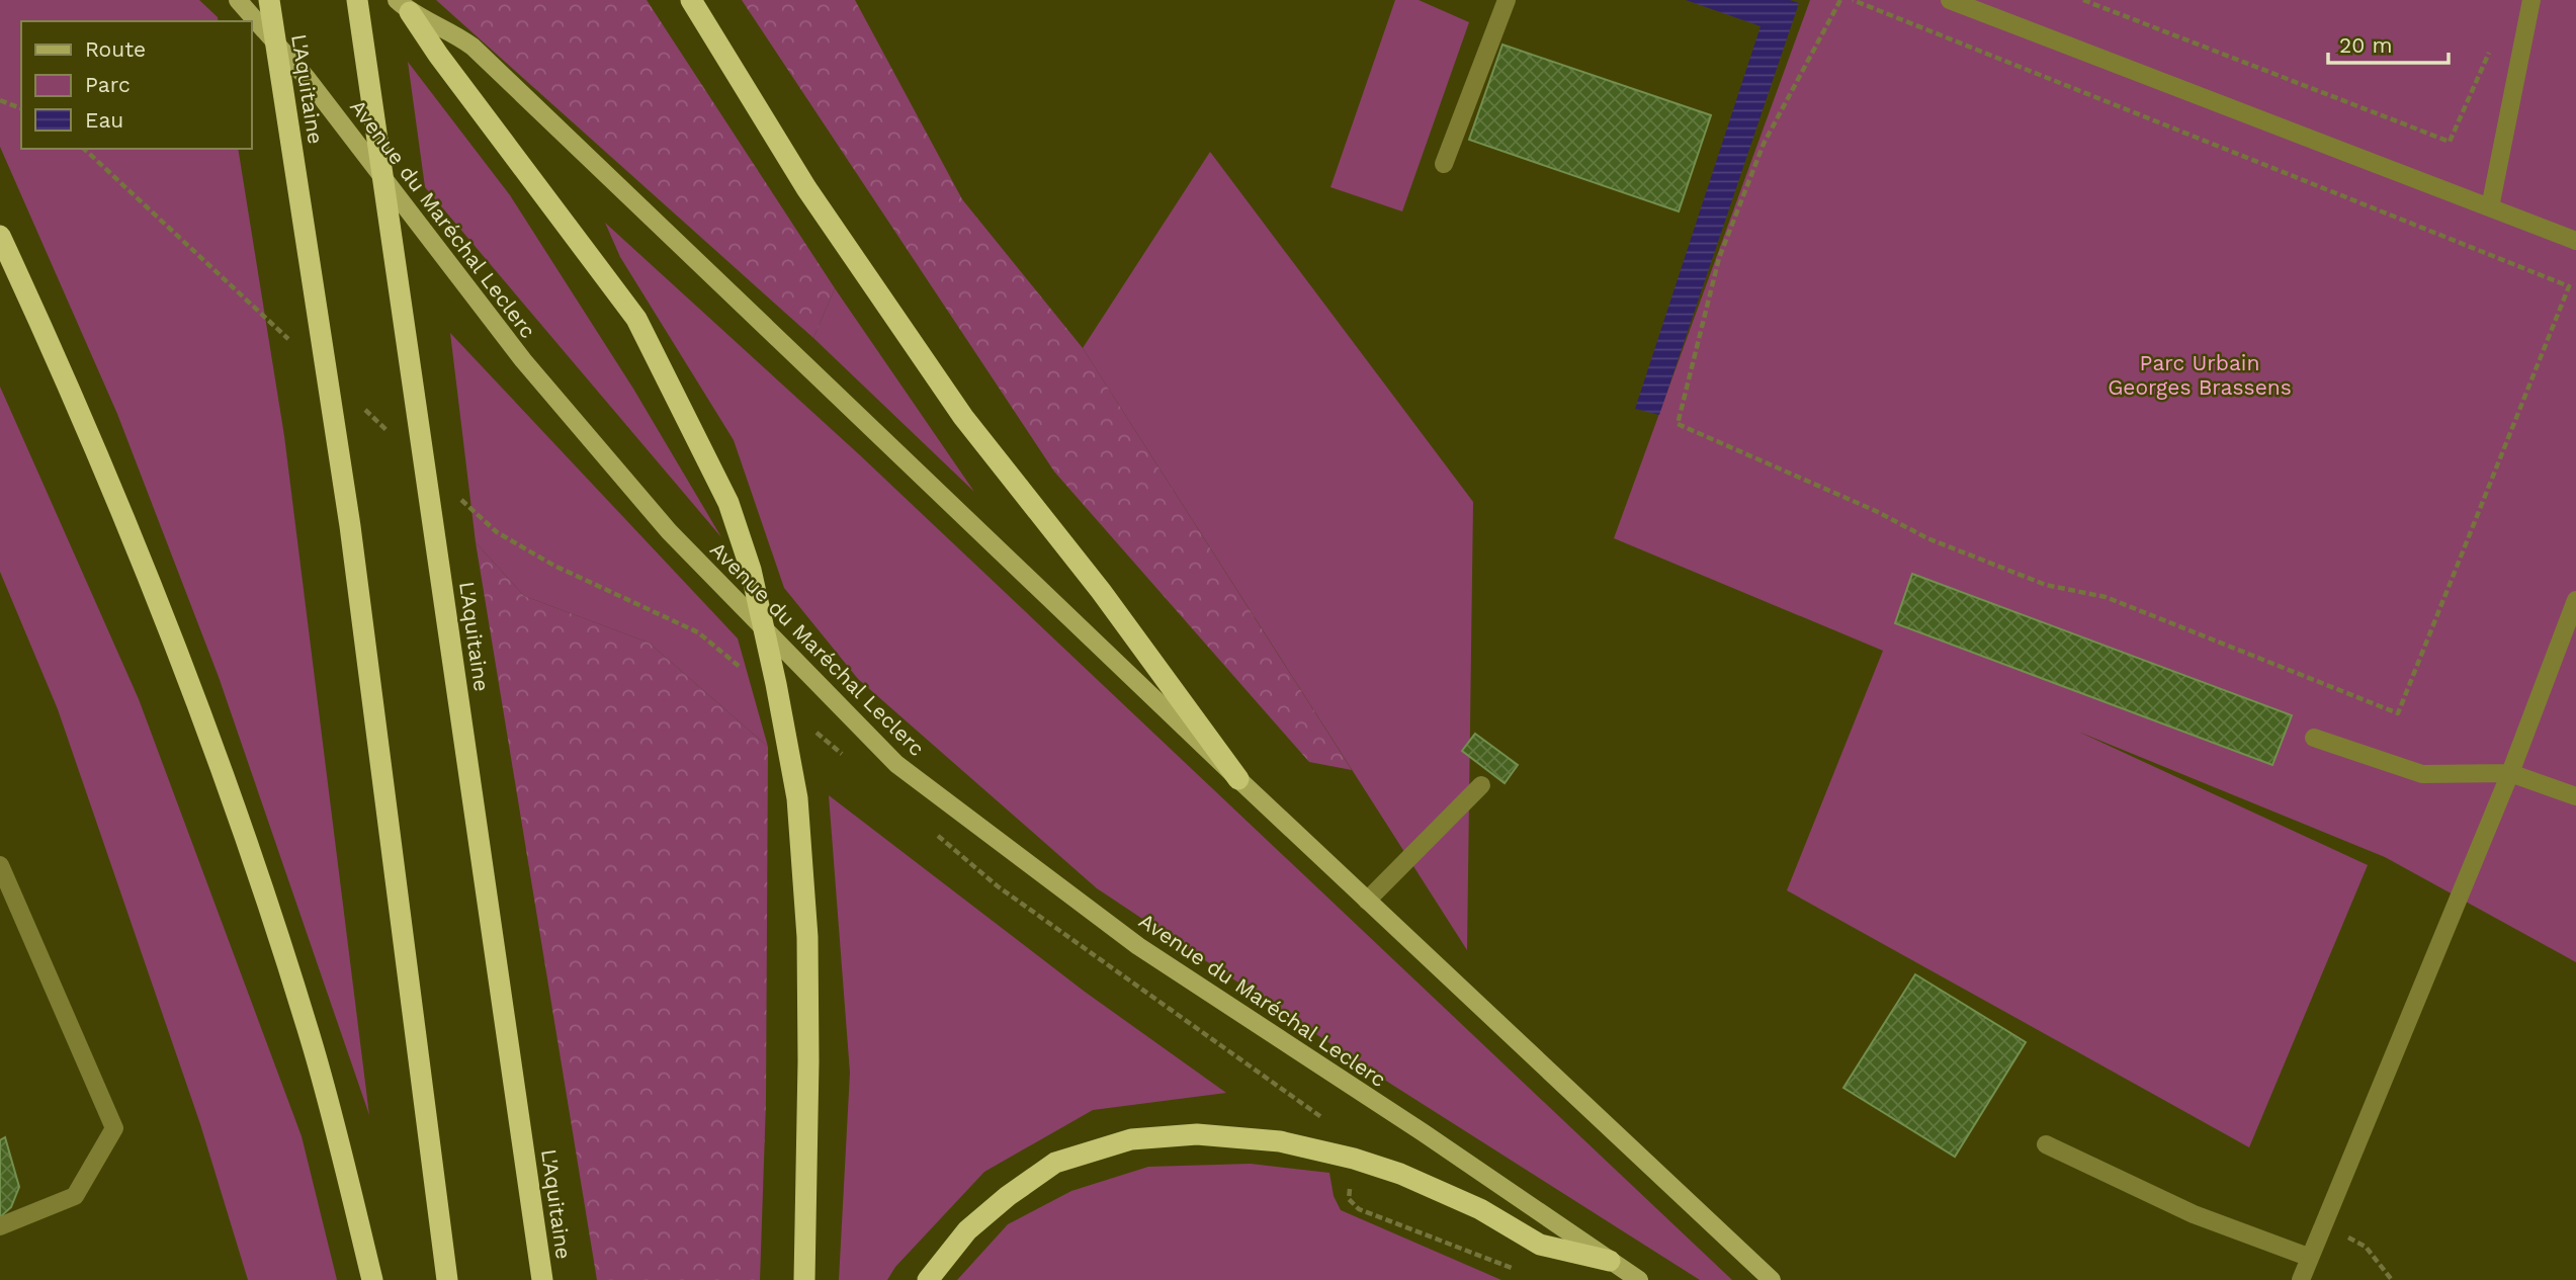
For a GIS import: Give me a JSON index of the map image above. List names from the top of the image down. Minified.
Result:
{"streets":{"highway":["L'Aquitaine"],"main road":["Avenue du Maréchal Leclerc"]},"parks":["Parc Urbain Georges Brassens"],"legend":["Route","Parc","Eau"],"scale_bar":"20 m"}
